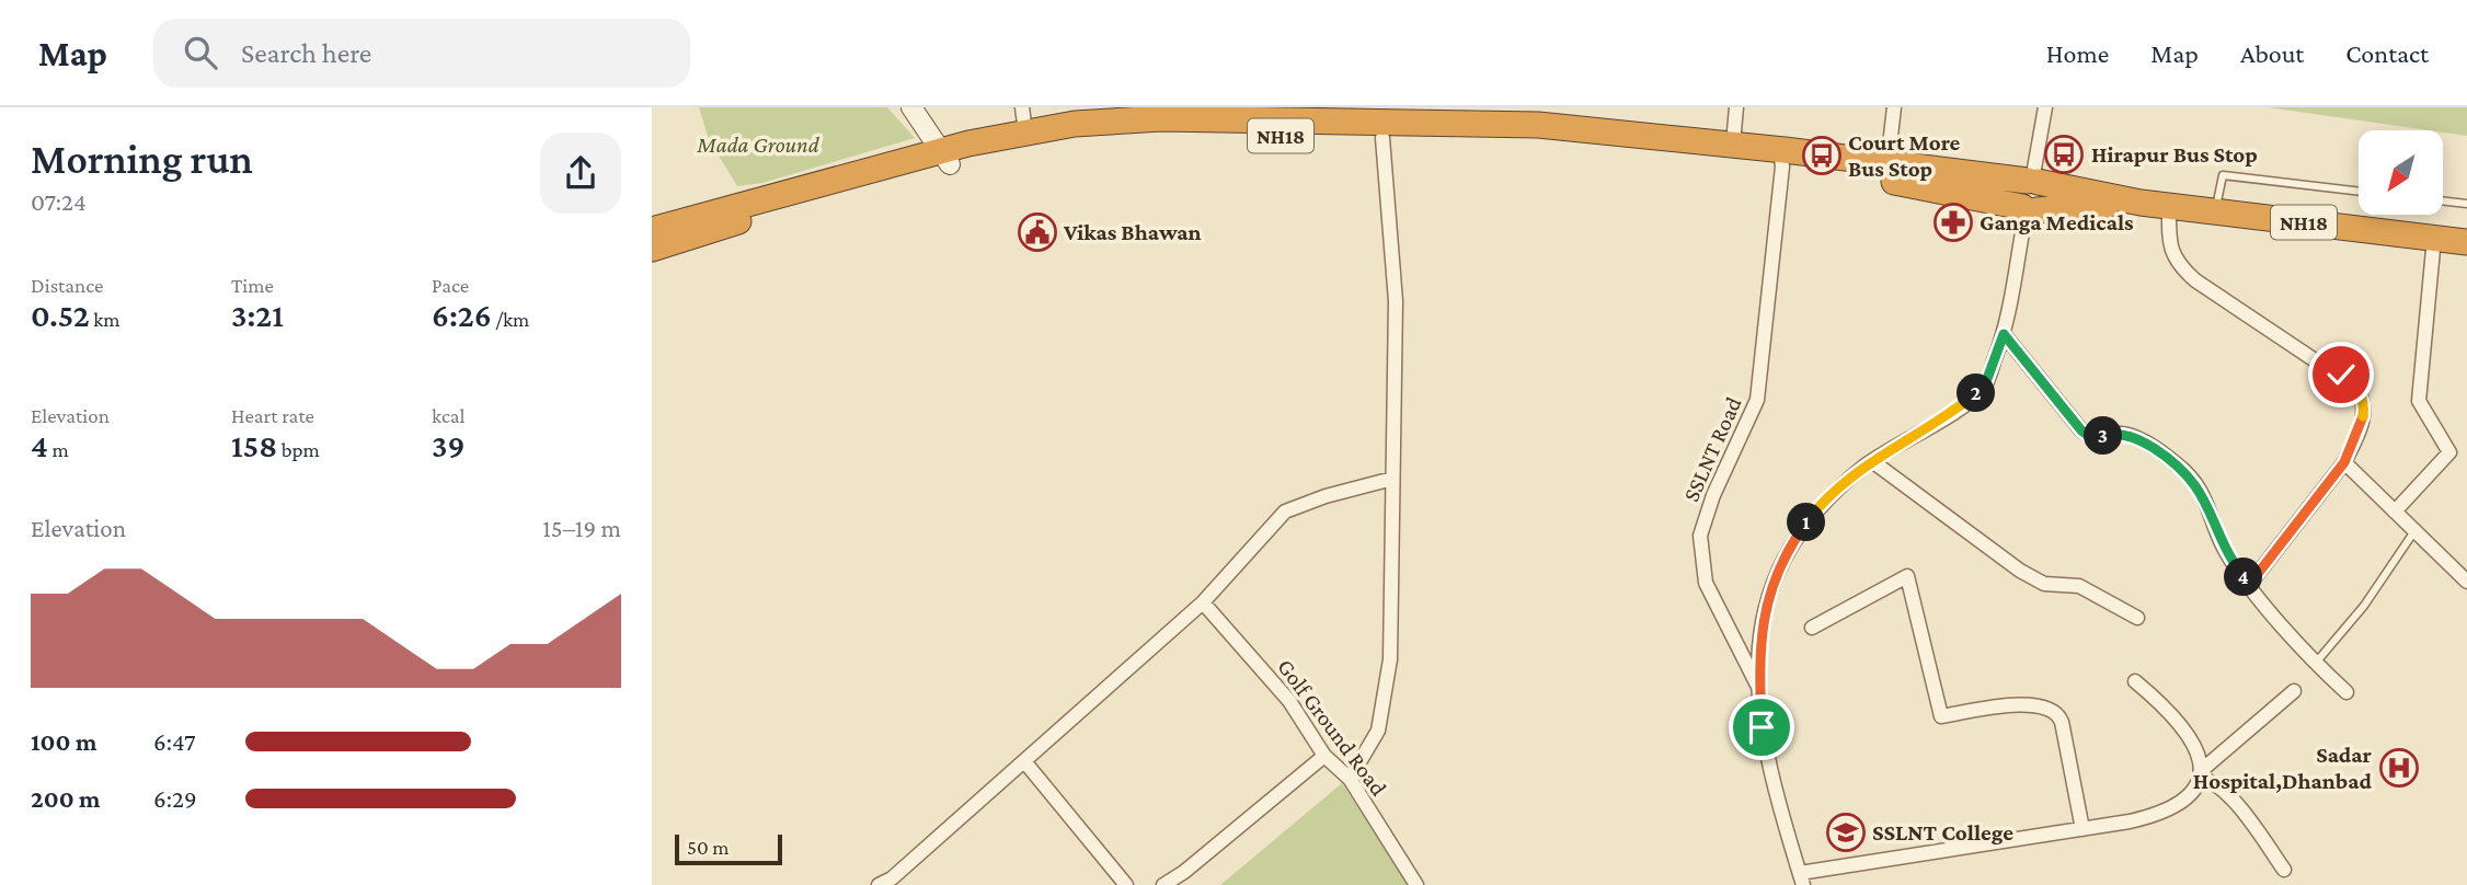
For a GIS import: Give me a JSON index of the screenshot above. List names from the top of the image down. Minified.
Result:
{"streets":{"highway":["NH18"],"street":["SSLNT Road","Golf Ground Road"]},"crossings":[["NH18","SSLNT Road"]],"parks":["Mada Ground"],"places":{"bus stop":["Hirapur Bus Stop","Court More Bus Stop"],"pharmacy":["Ganga Medicals"],"public building":["Vikas Bhawan"],"hospital":["Sadar Hospital,Dhanbad"],"school or university":["SSLNT College"]},"scale_bar":"50 m","north":"bottom left","page":{"header":"Map","search":"Search here","nav":["Home","Map","About","Contact"],"heading":["Morning run","07:24"],"stats":[["Distance","0.52 km"],["Time","3:21"],["Pace","6:26 /km"],["Elevation","4 m"],["Heart rate","158 bpm"],["kcal","39"]],"pins":["2","3","1","4"],"chart":["Elevation","15–19 m"],"list":[{"name":"100 m","note":"6:47"},{"name":"200 m","note":"6:29"}],"scale":"50 m"}}
